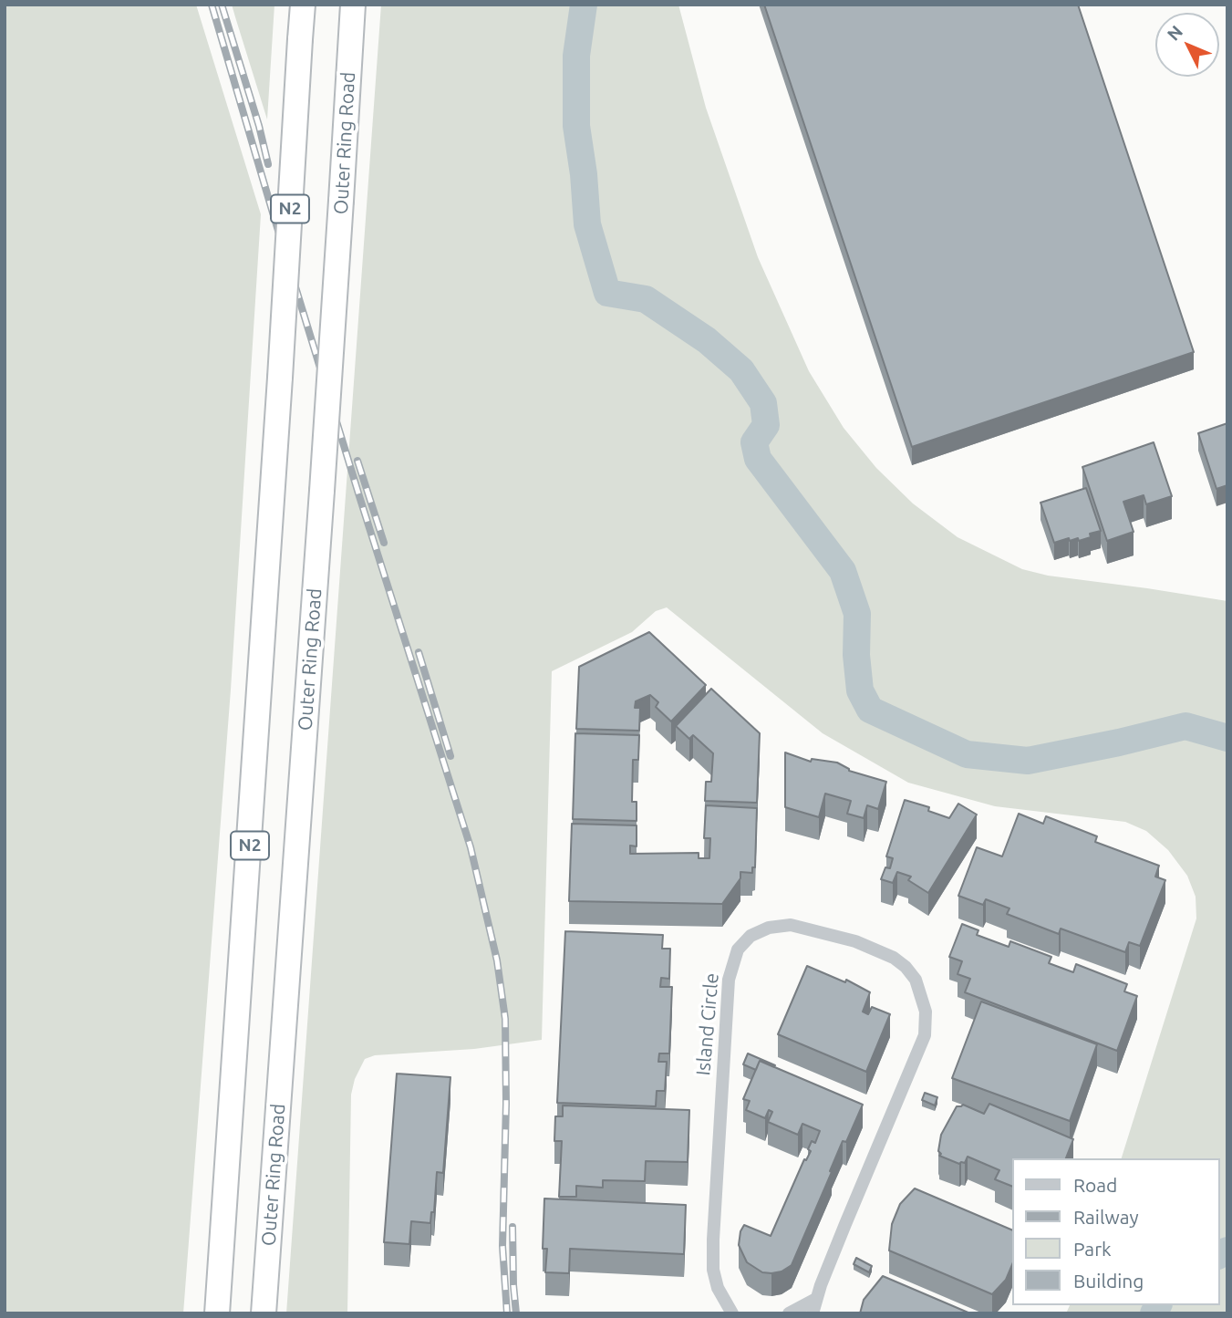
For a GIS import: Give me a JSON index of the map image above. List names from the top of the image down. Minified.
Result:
{"streets":{"highway":["Outer Ring Road","N2"],"street":["Island Circle"]},"legend":["Road","Railway","Park","Building"],"north":"top left"}
